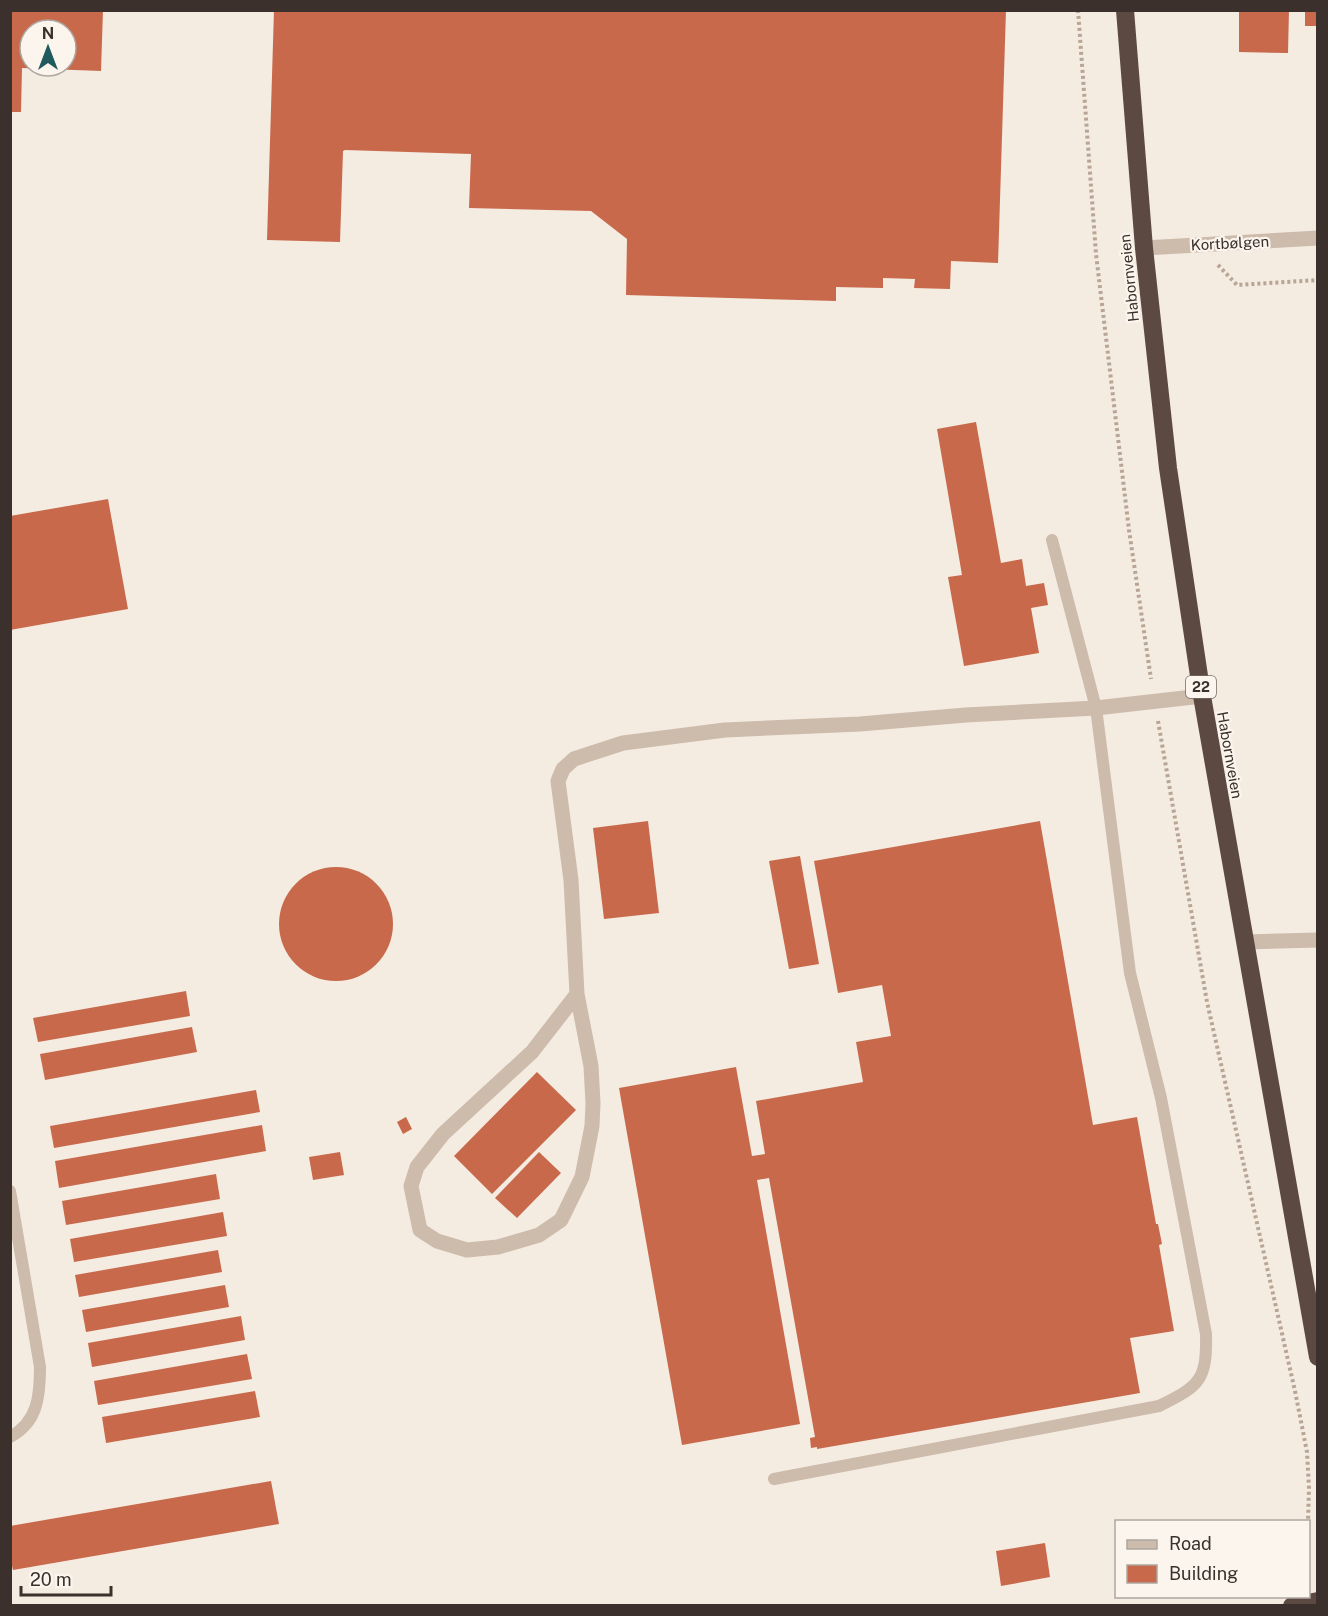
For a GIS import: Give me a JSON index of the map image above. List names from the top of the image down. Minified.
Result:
{"streets":{"highway":["Habornveien","22"],"street":["Kortbølgen"]},"crossings":[["Kortbølgen","Habornveien"]],"legend":["Road","Building"],"scale_bar":"20 m","north":"top"}
